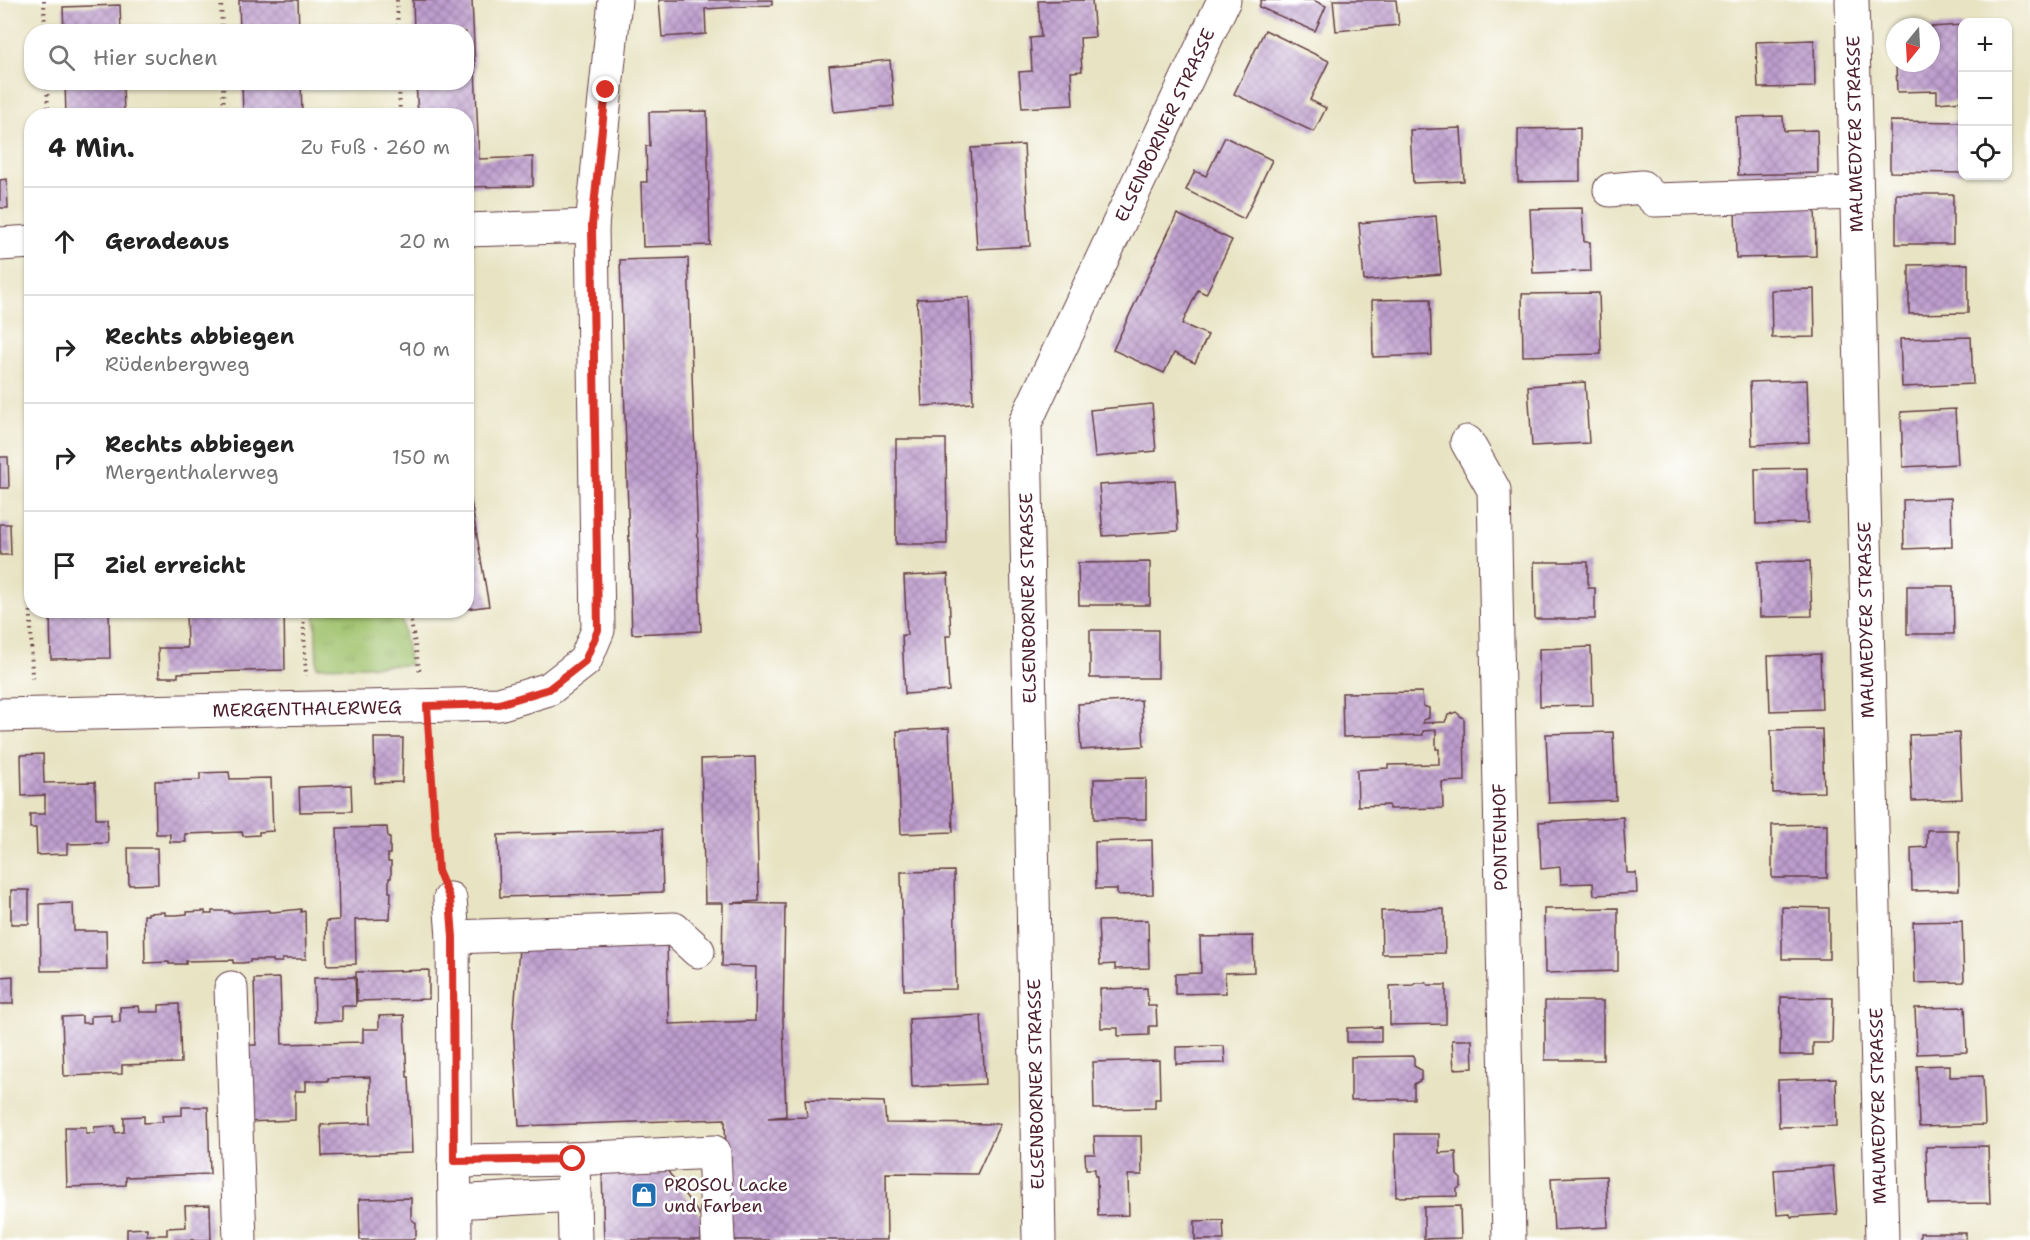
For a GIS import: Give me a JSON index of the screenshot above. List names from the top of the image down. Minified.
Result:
{"streets":{"street":["ELSENBORNER STRASSE","MALMEDYER STRASSE","MERGENTHALERWEG","PONTENHOF"]},"places":{"shop":["PROSOL Lacke und Farben"]},"north":"bottom","page":{"map_buttons":["+","−"],"search":"Hier suchen","heading":["4 Min.","Zu Fuß · 260 m"],"list":[["Geradeaus","20 m"],["Rechts abbiegen","Rüdenbergweg","90 m"],["Rechts abbiegen","Mergenthalerweg","150 m"],"Ziel erreicht"]}}
